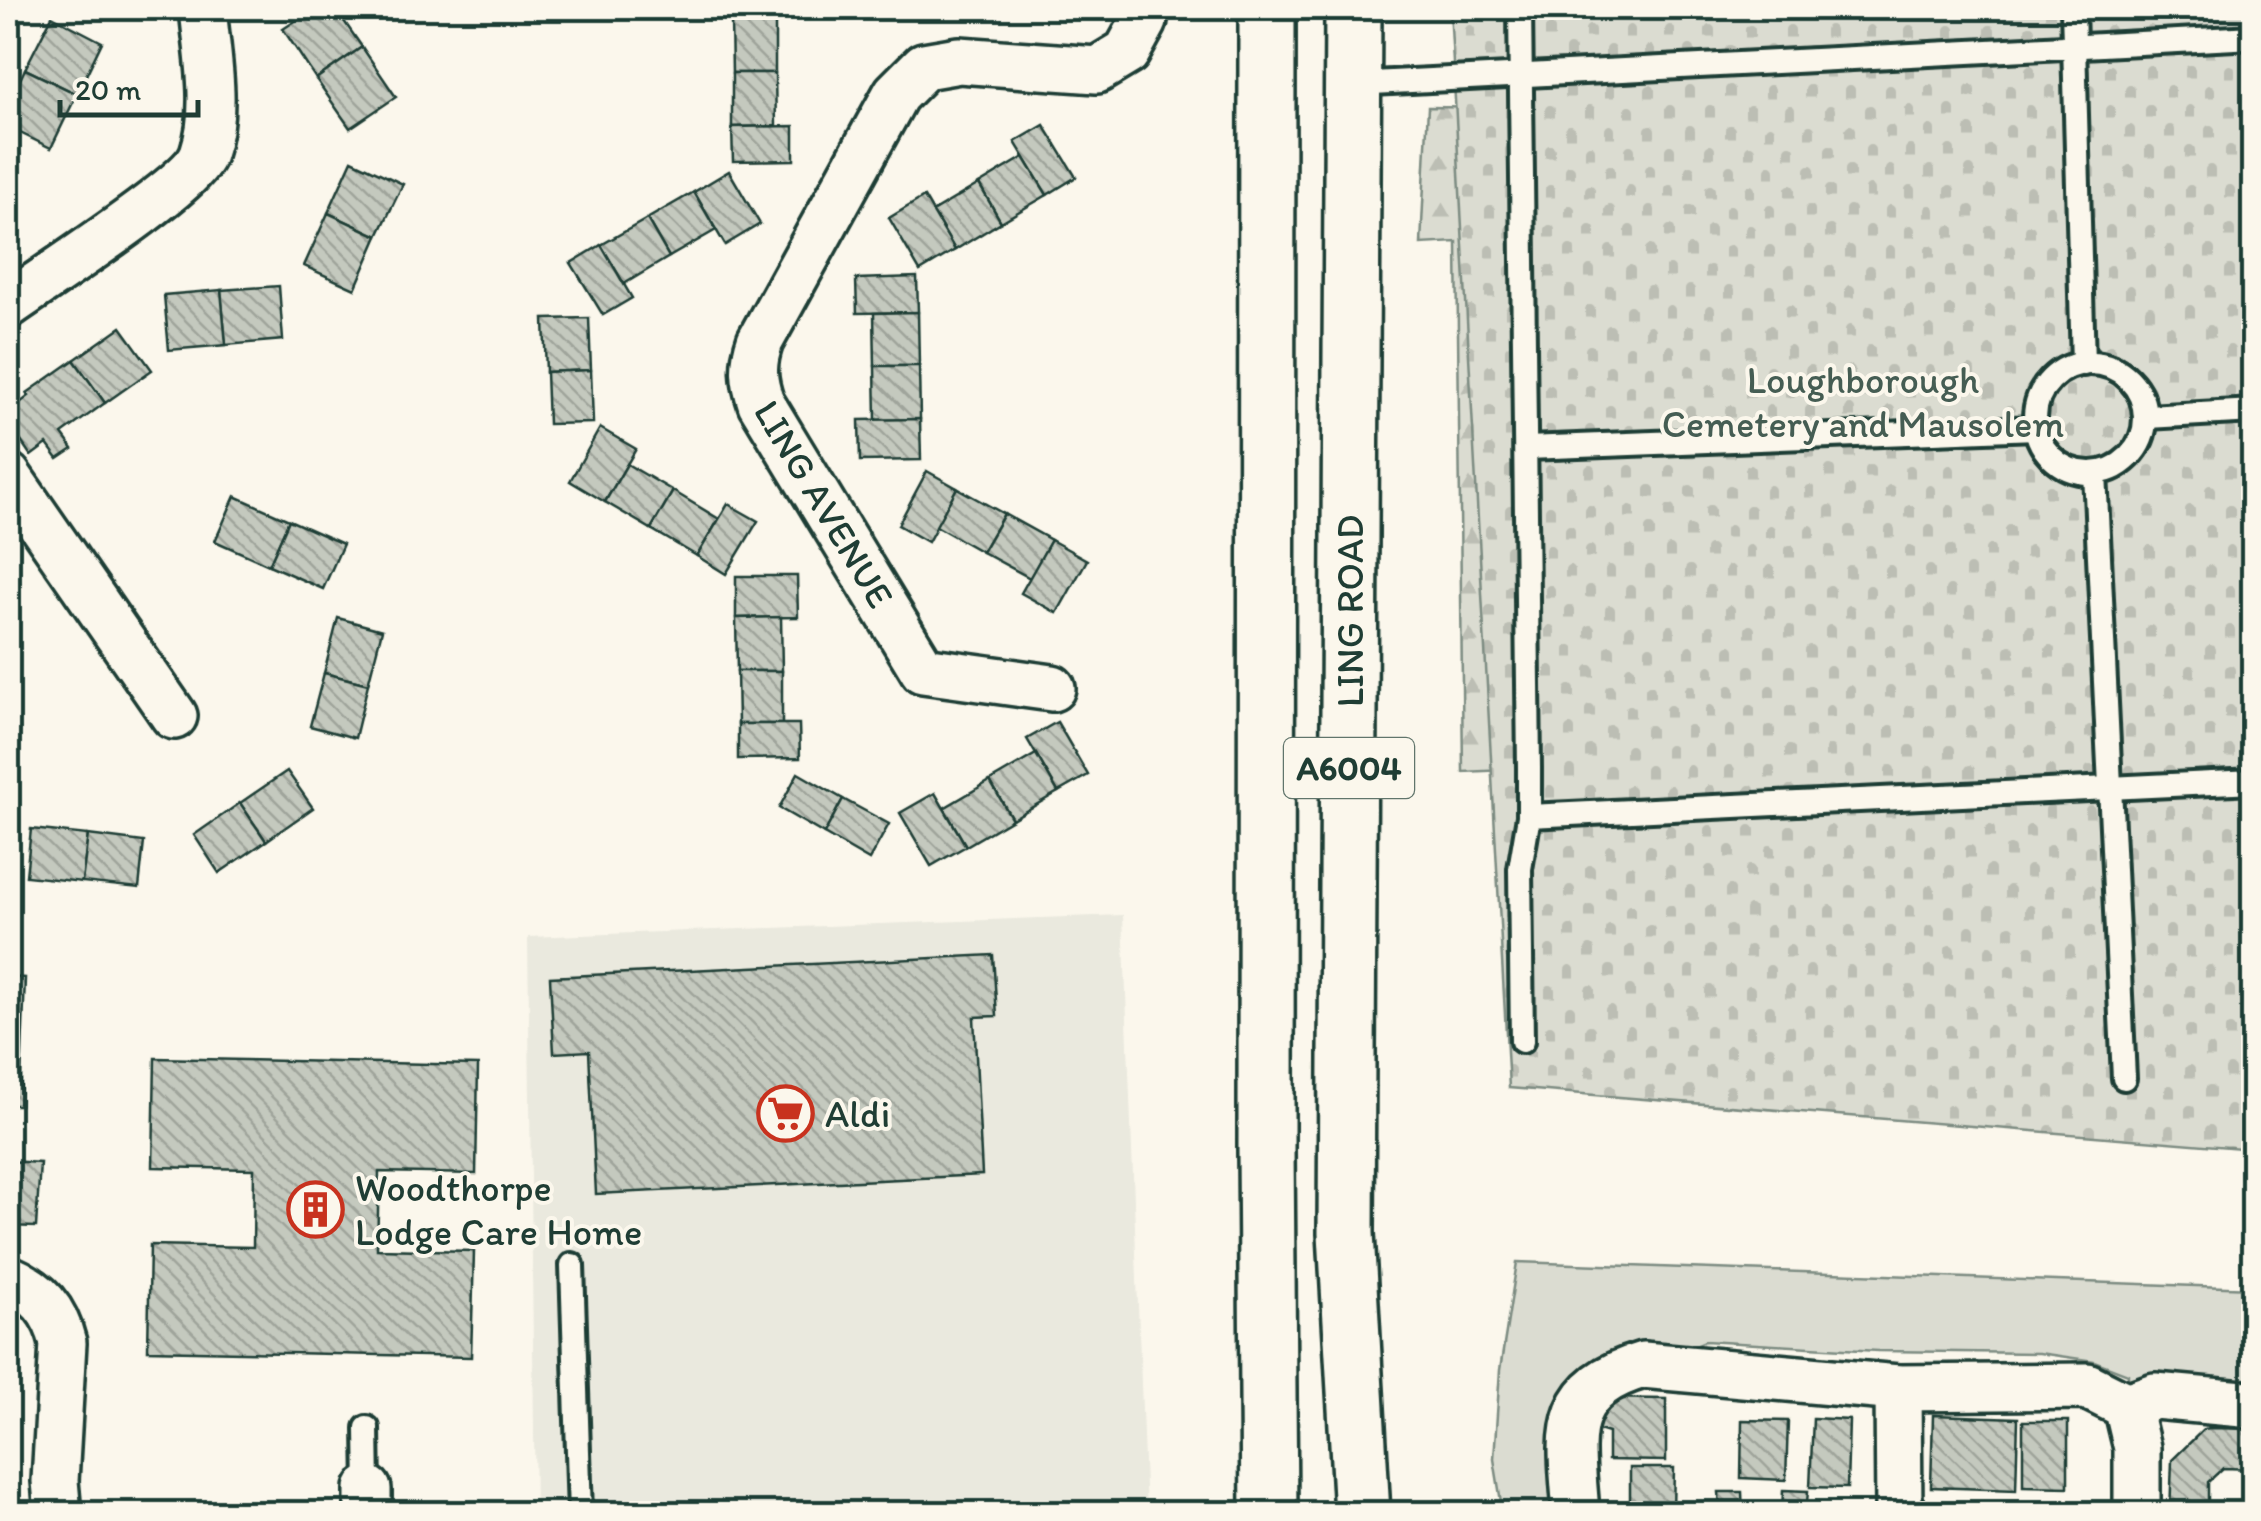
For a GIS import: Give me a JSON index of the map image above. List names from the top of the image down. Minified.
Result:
{"streets":{"main road":["LING ROAD","A6004"],"street":["LING AVENUE"]},"parks":["Loughborough Cemetery and Mausolem"],"places":{"supermarket":["Aldi"],"building":["Woodthorpe Lodge Care Home"]},"scale_bar":"20 m"}
